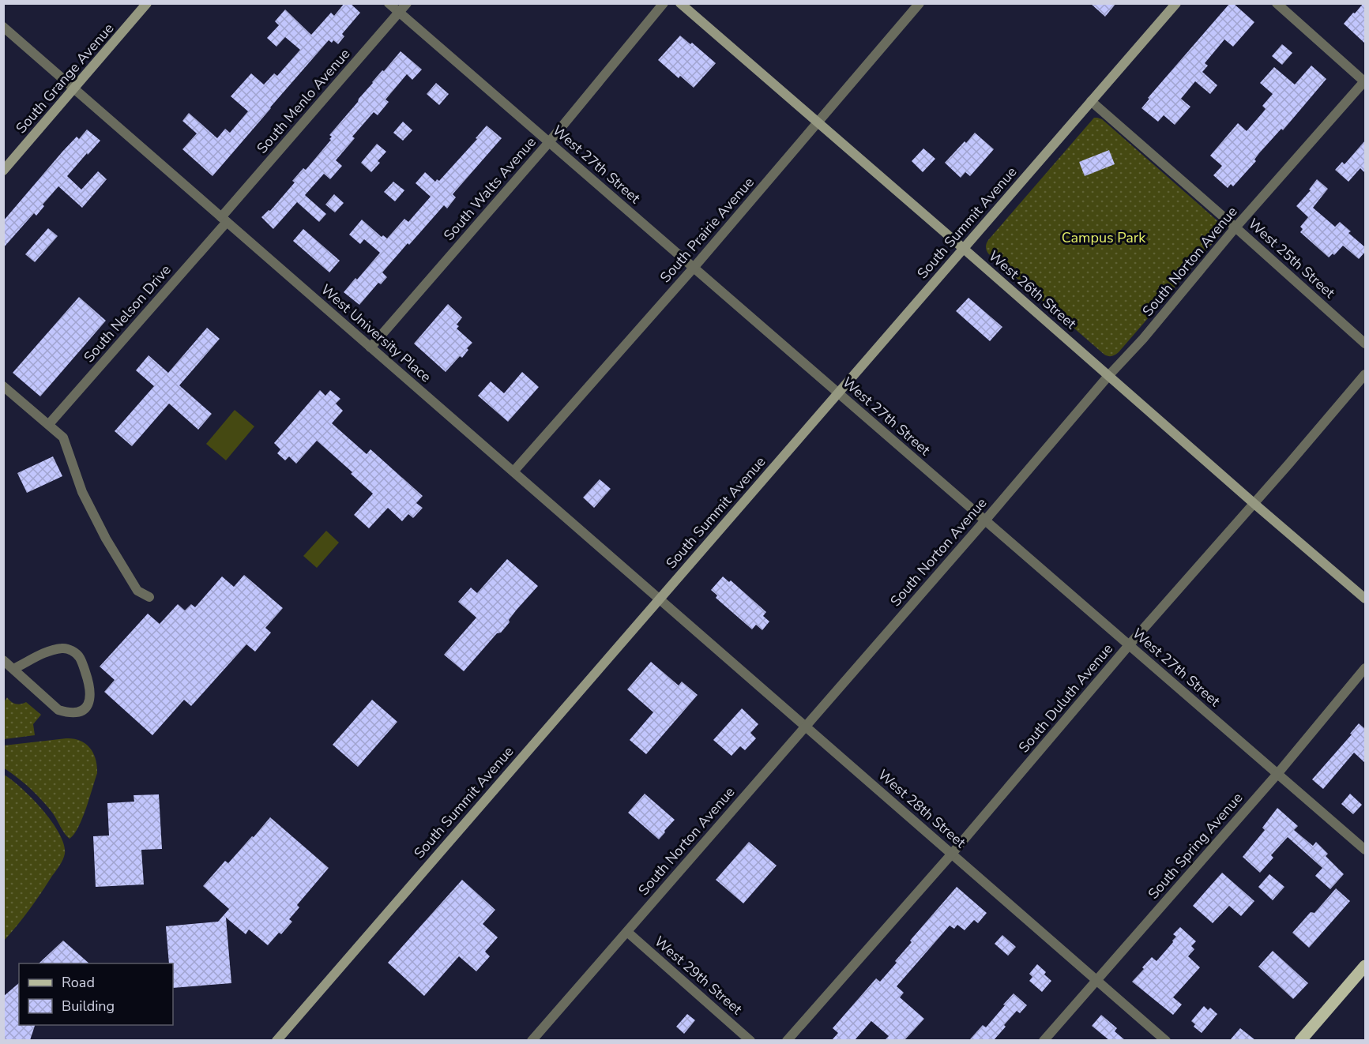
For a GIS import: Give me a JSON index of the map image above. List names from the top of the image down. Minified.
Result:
{"streets":{"street":["South Grange Avenue","South Menlo Avenue","West 27th Street","South Walts Avenue","South Summit Avenue","South Prairie Avenue","West 25th Street","South Norton Avenue","West 26th Street","South Nelson Drive","West University Place","South Duluth Avenue","West 28th Street","South Spring Avenue","West 29th Street"]},"crossings":[["South Grange Avenue","West University Place"],["South Menlo Avenue","West 27th Street"],["South Menlo Avenue","South Nelson Drive"],["South Menlo Avenue","West University Place"],["West 27th Street","South Walts Avenue"],["West 27th Street","South Summit Avenue"],["West 27th Street","South Prairie Avenue"],["West 27th Street","South Norton Avenue"],["West 27th Street","South Duluth Avenue"],["West 27th Street","South Spring Avenue"],["South Walts Avenue","West University Place"],["South Summit Avenue","West 25th Street"],["South Summit Avenue","West 26th Street"],["South Summit Avenue","West University Place"],["South Summit Avenue","West 28th Street"],["South Prairie Avenue","West 26th Street"],["South Prairie Avenue","West University Place"],["West 25th Street","South Norton Avenue"],["South Norton Avenue","West 26th Street"],["South Norton Avenue","West 28th Street"],["South Norton Avenue","West 29th Street"],["West 26th Street","South Duluth Avenue"],["South Nelson Drive","West University Place"],["West University Place","West 28th Street"],["South Duluth Avenue","West 28th Street"],["West 28th Street","South Spring Avenue"]],"parks":["Campus Park"],"legend":["Road","Building"]}
